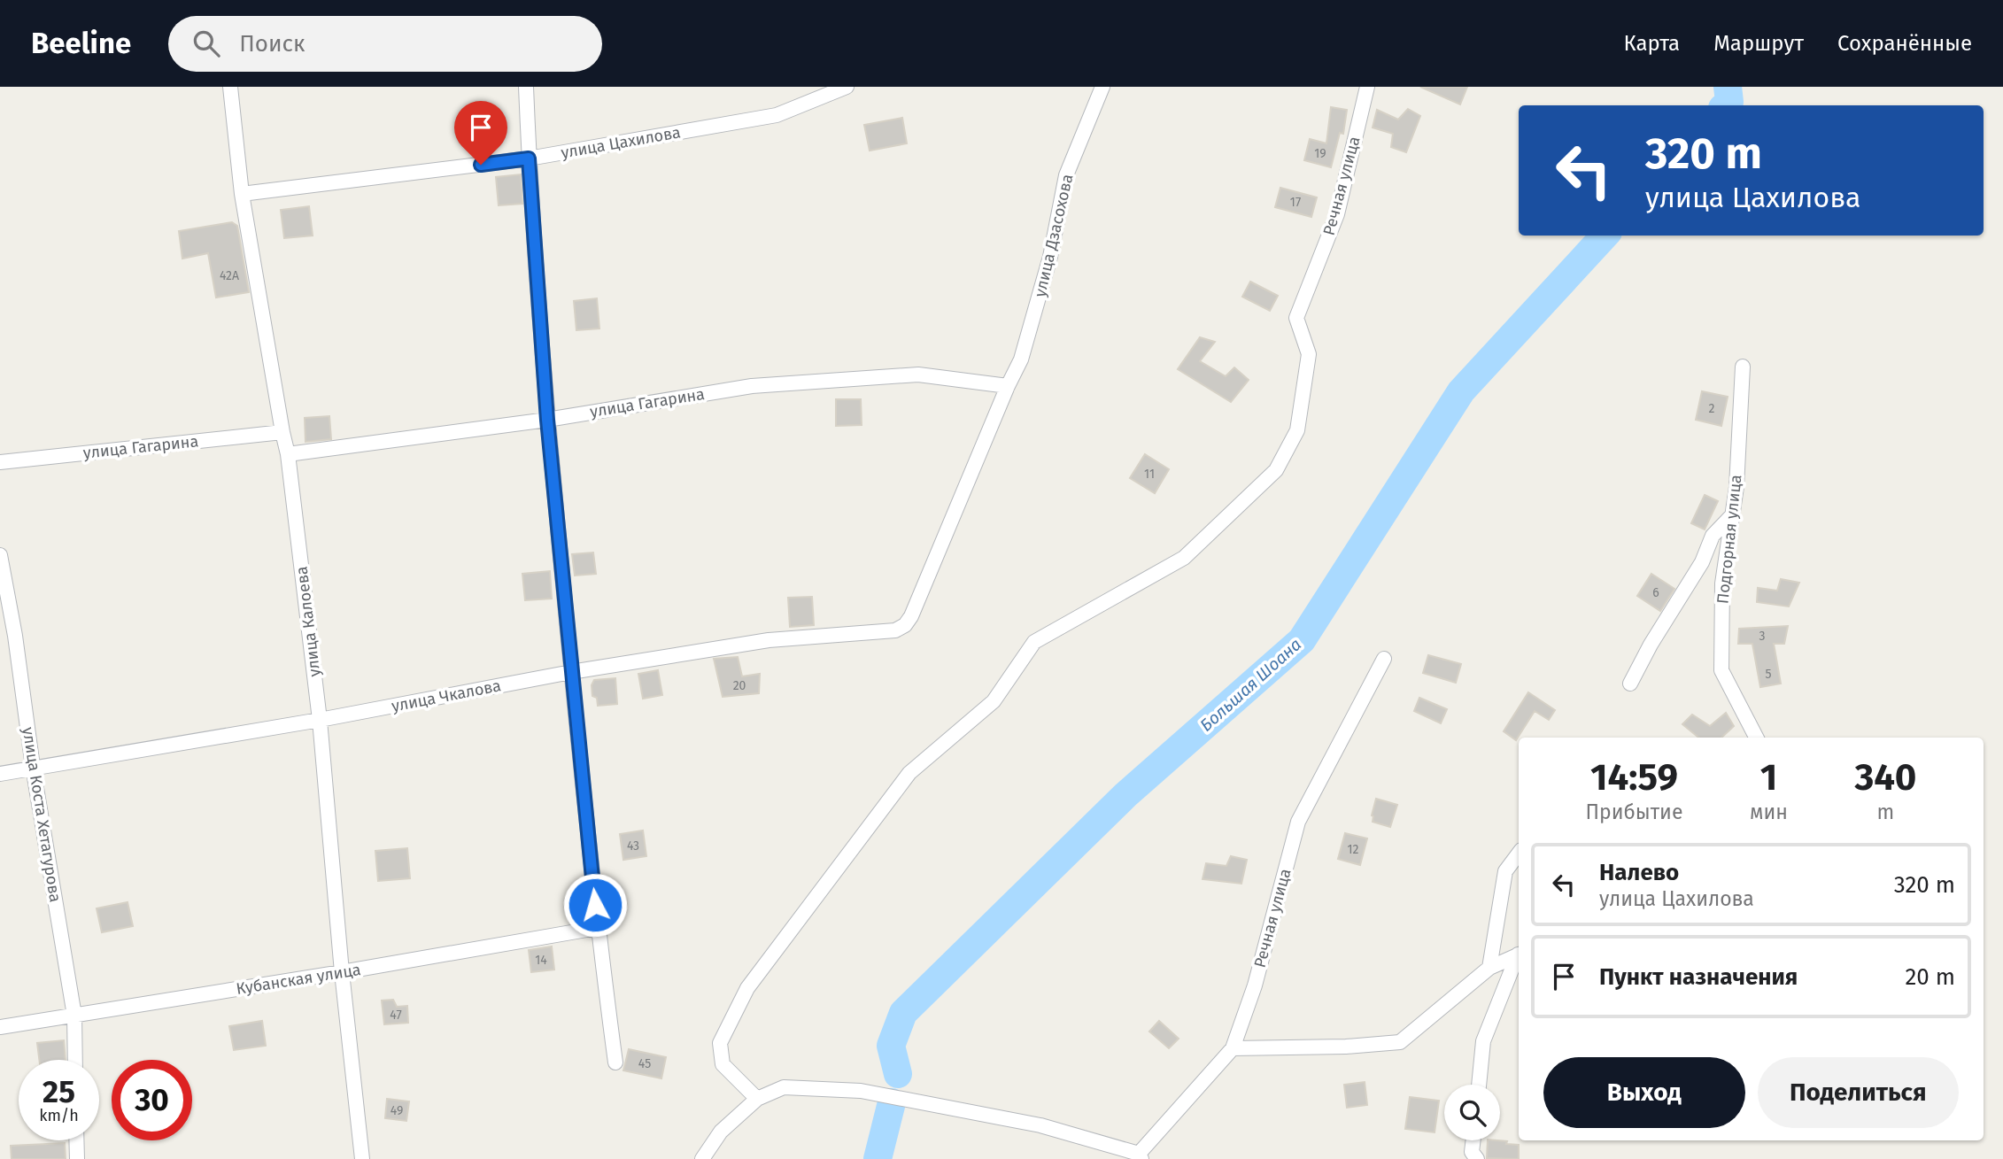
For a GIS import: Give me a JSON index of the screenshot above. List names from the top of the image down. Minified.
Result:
{"streets":{"street":["улица Цахилова","Речная улица","улица Дзасохова","улица Гагарина","Подгорная улица","улица Калоева","улица Чкалова","улица Коста Хетагурова","Кубанская улица"]},"crossings":[["улица Цахилова","улица Калоева"],["улица Дзасохова","улица Гагарина"],["улица Дзасохова","улица Чкалова"],["улица Гагарина","улица Калоева"],["улица Калоева","улица Чкалова"],["улица Калоева","Кубанская улица"],["улица Чкалова","улица Коста Хетагурова"],["улица Коста Хетагурова","Кубанская улица"]],"water":["Большая Шоана"],"house_numbers":["19","17","42А","2","11","6","3","5","20","43","12","14","47","45","49"],"page":{"header":"Beeline","search":"Поиск","nav":["Карта","Маршрут","Сохранённые"],"turn":["320 m","улица Цахилова"],"eta":["14:59","Прибытие","1","мин","340","m"],"list":[{"name":"Налево","note":"улица Цахилова","value":"320 m"},{"name":"Пункт назначения","value":"20 m"}],"buttons":["Выход","Поделиться"],"speed":"25 km/h","limit":"30"}}
